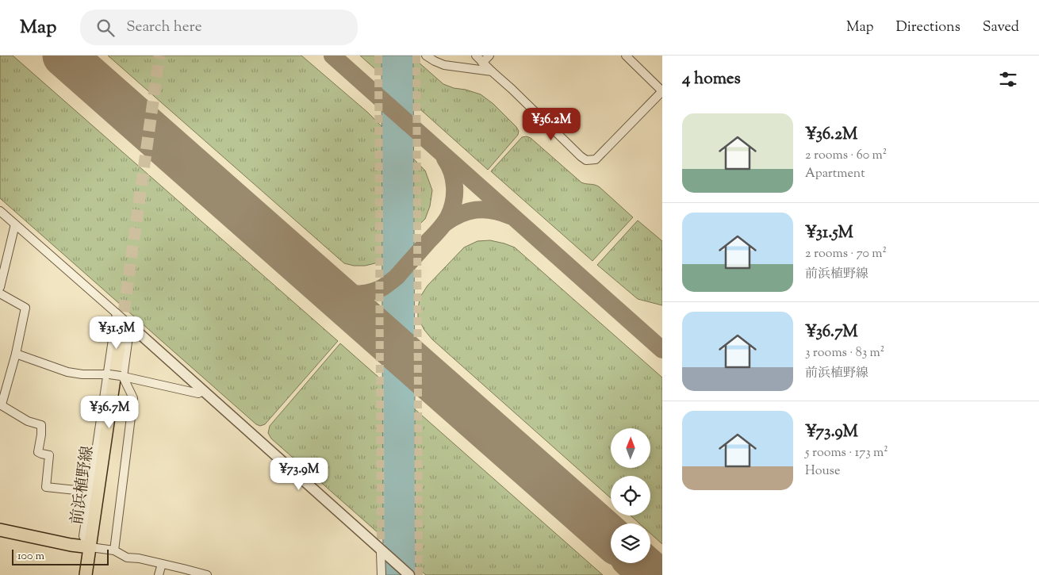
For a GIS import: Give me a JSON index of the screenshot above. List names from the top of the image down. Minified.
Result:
{"streets":{"main road":["前浜植野線"]},"scale_bar":"100 m","north":"top","page":{"header":"Map","search":"Search here","nav":["Map","Directions","Saved"],"heading":"4 homes","list":[{"name":"¥36.2M","note":"2 rooms · 60 m² · Apartment"},{"name":"¥31.5M","note":"2 rooms · 70 m² · 前浜植野線"},{"name":"¥36.7M","note":"3 rooms · 83 m² · 前浜植野線"},{"name":"¥73.9M","note":"5 rooms · 173 m² · House"}],"price":["¥36.2M","¥31.5M","¥36.7M","¥73.9M"],"scale":"100 m"}}
